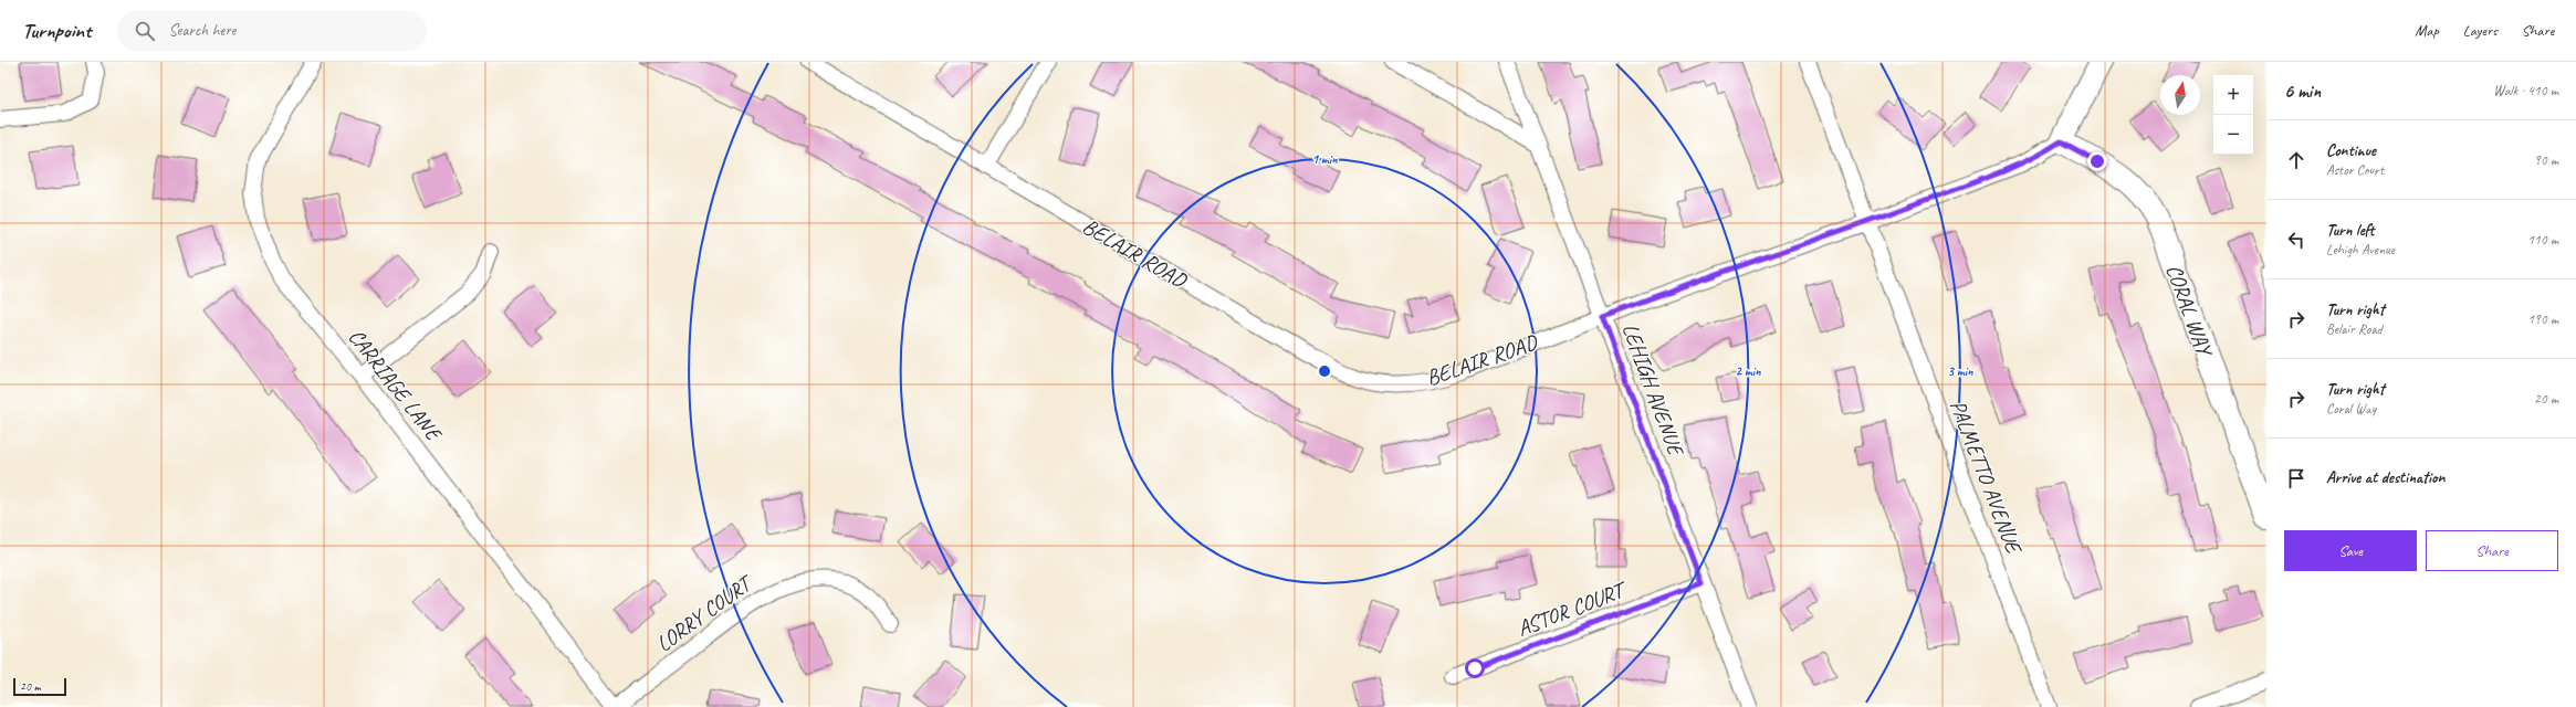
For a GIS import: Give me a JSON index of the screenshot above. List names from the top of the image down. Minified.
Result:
{"streets":{"street":["BELAIR ROAD","CORAL WAY","CARRIAGE LANE","LEHIGH AVENUE","PALMETTO AVENUE","ASTOR COURT","LORRY COURT"]},"crossings":[["BELAIR ROAD","CORAL WAY"],["BELAIR ROAD","LEHIGH AVENUE"],["BELAIR ROAD","PALMETTO AVENUE"],["CARRIAGE LANE","LORRY COURT"],["LEHIGH AVENUE","ASTOR COURT"]],"scale_bar":"20 m","north":"top","page":{"header":"Turnpoint","search":"Search here","nav":["Map","Layers","Share"],"heading":["6 min","Walk · 410 m"],"map_buttons":["+","−"],"list":[["Continue","Astor Court","90 m"],["Turn left","Lehigh Avenue","110 m"],["Turn right","Belair Road","190 m"],["Turn right","Coral Way","20 m"],"Arrive at destination"],"buttons":["Save","Share"],"scale":"20 m"},"rings":["1 min","2 min","3 min"]}
